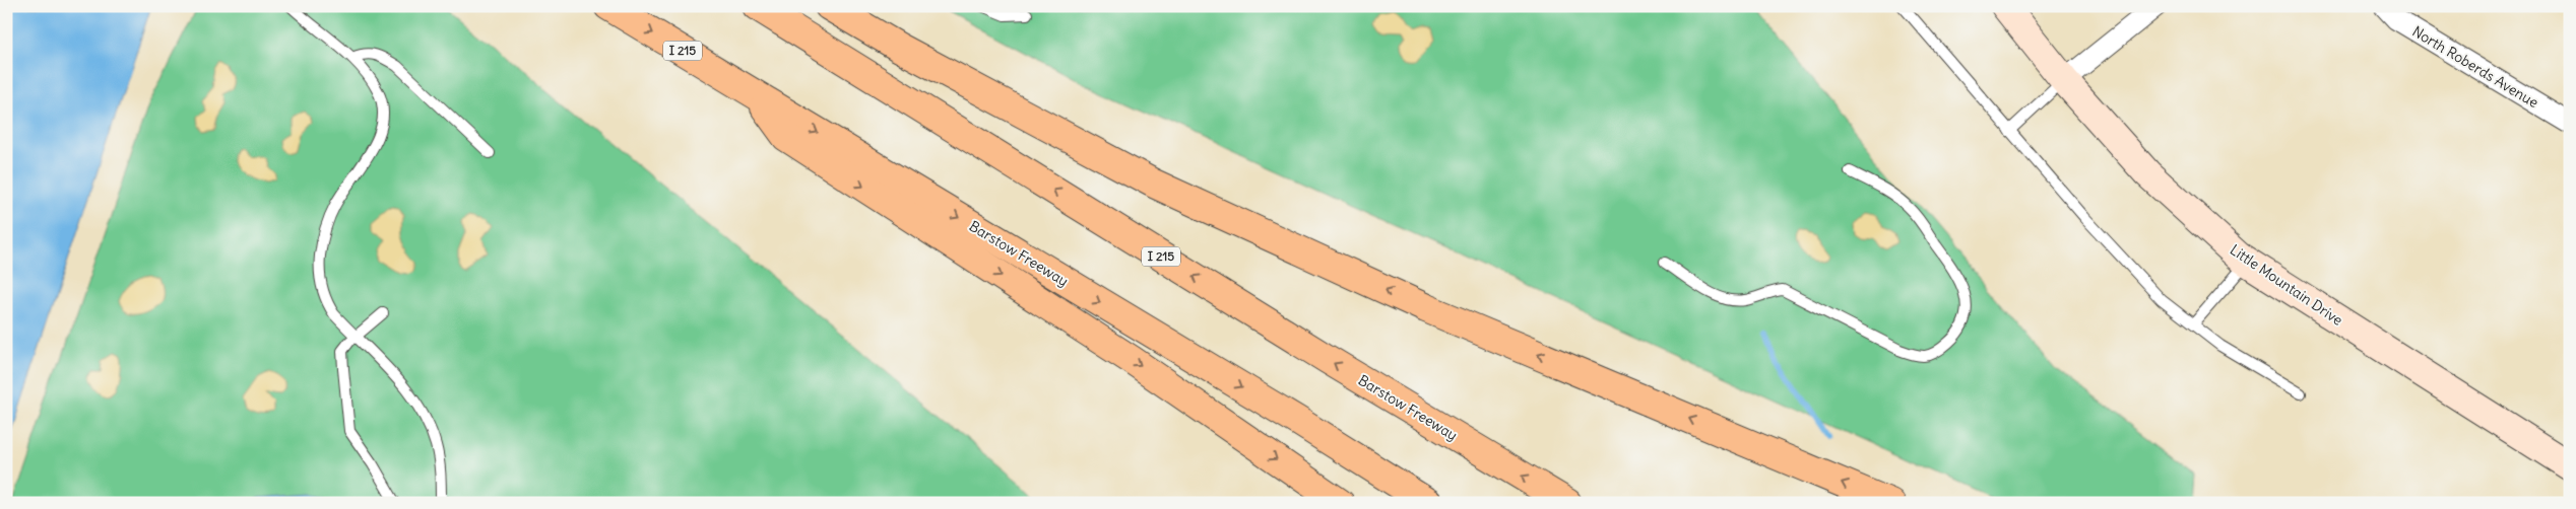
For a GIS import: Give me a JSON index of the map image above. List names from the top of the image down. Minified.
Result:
{"streets":{"highway":["I 215","Barstow Freeway"],"main road":["Little Mountain Drive"],"street":["North Roberds Avenue"]}}
